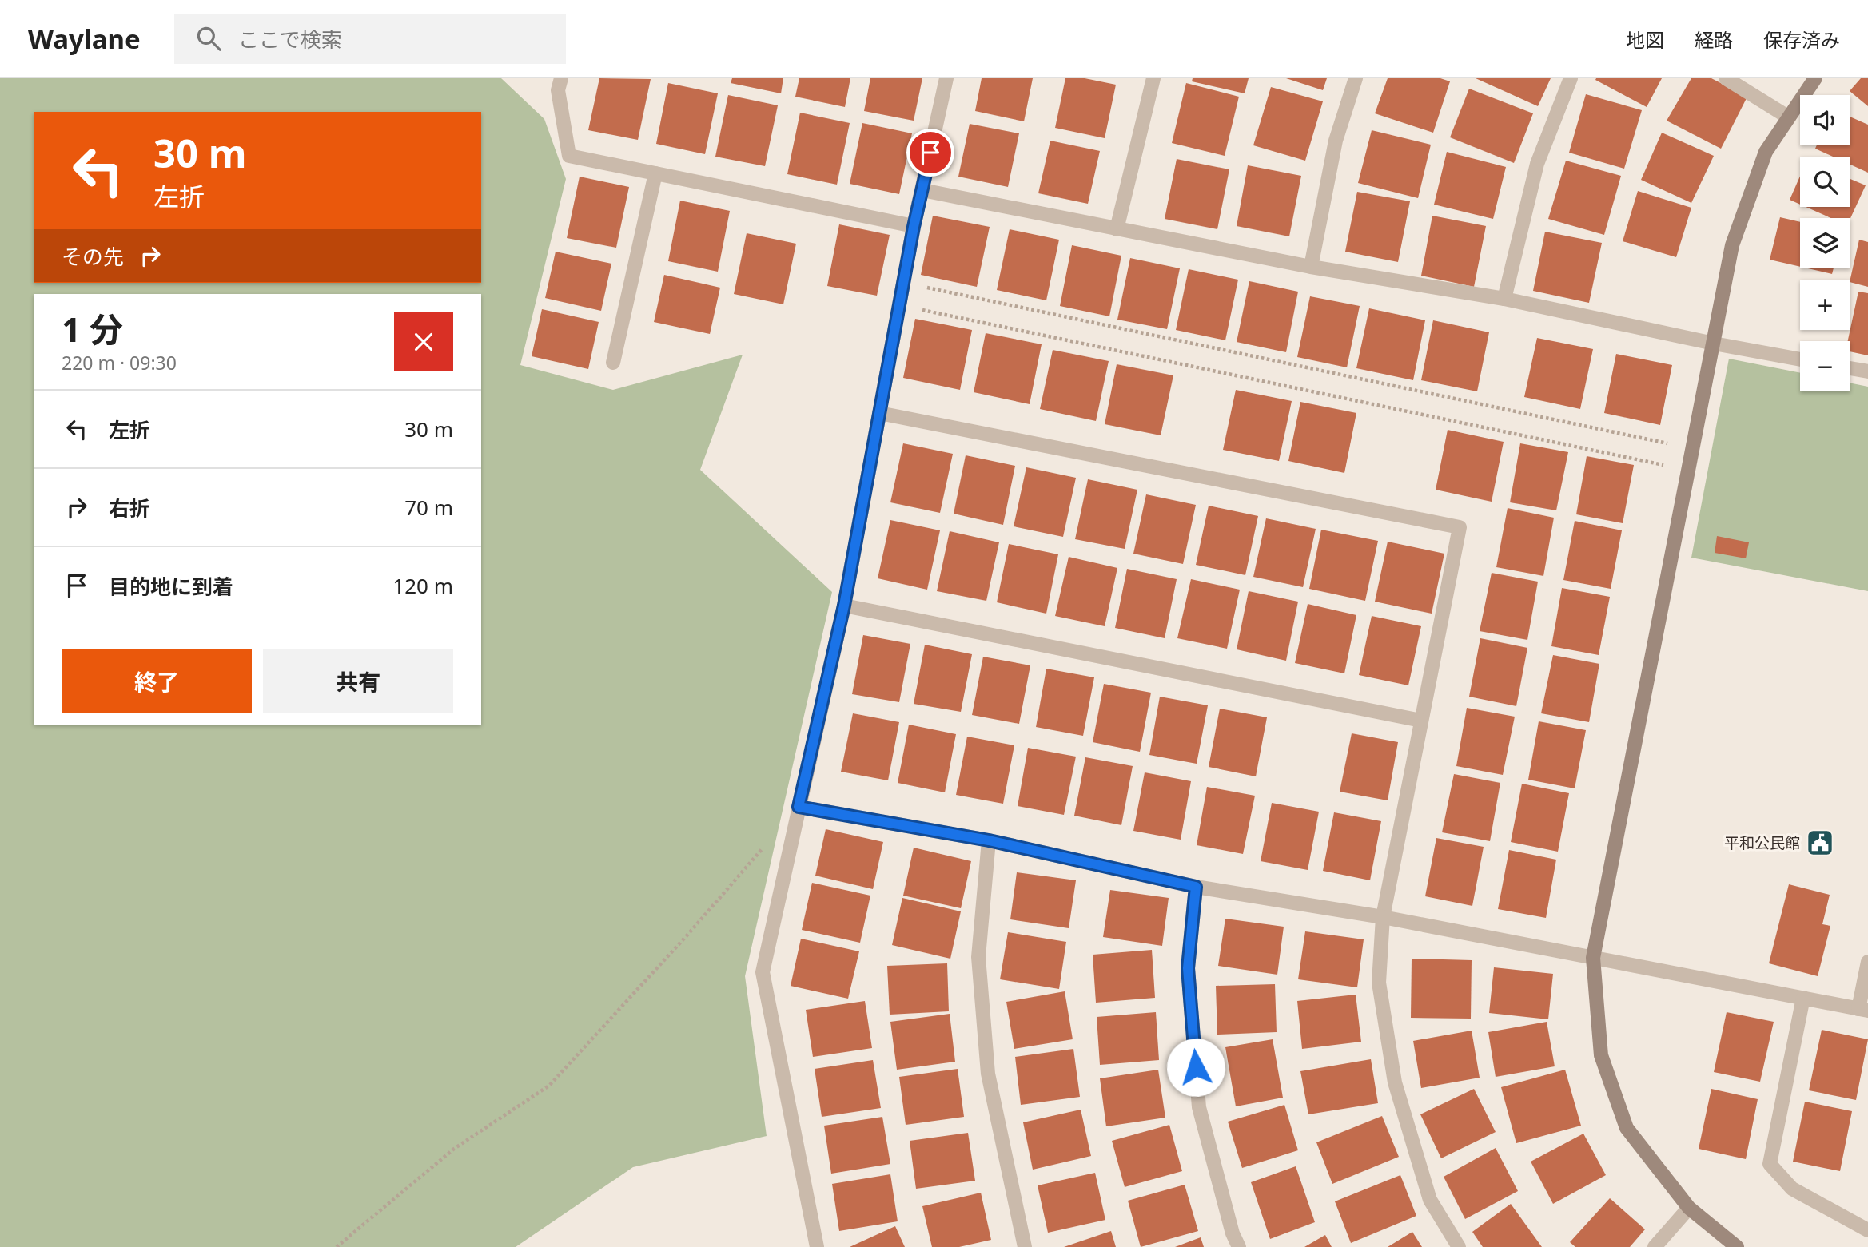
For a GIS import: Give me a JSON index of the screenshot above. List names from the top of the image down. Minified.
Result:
{"places":{"public building":["平和公民館"]},"page":{"header":"Waylane","search":"ここで検索","nav":["地図","経路","保存済み"],"map_buttons":["+","−"],"turn":["30 m","左折"],"then":"その先","heading":["1 分","220 m · 09:30"],"list":[{"name":"左折","value":"30 m"},{"name":"右折","value":"70 m"},{"name":"目的地に到着","value":"120 m"}],"buttons":["終了","共有"]}}
